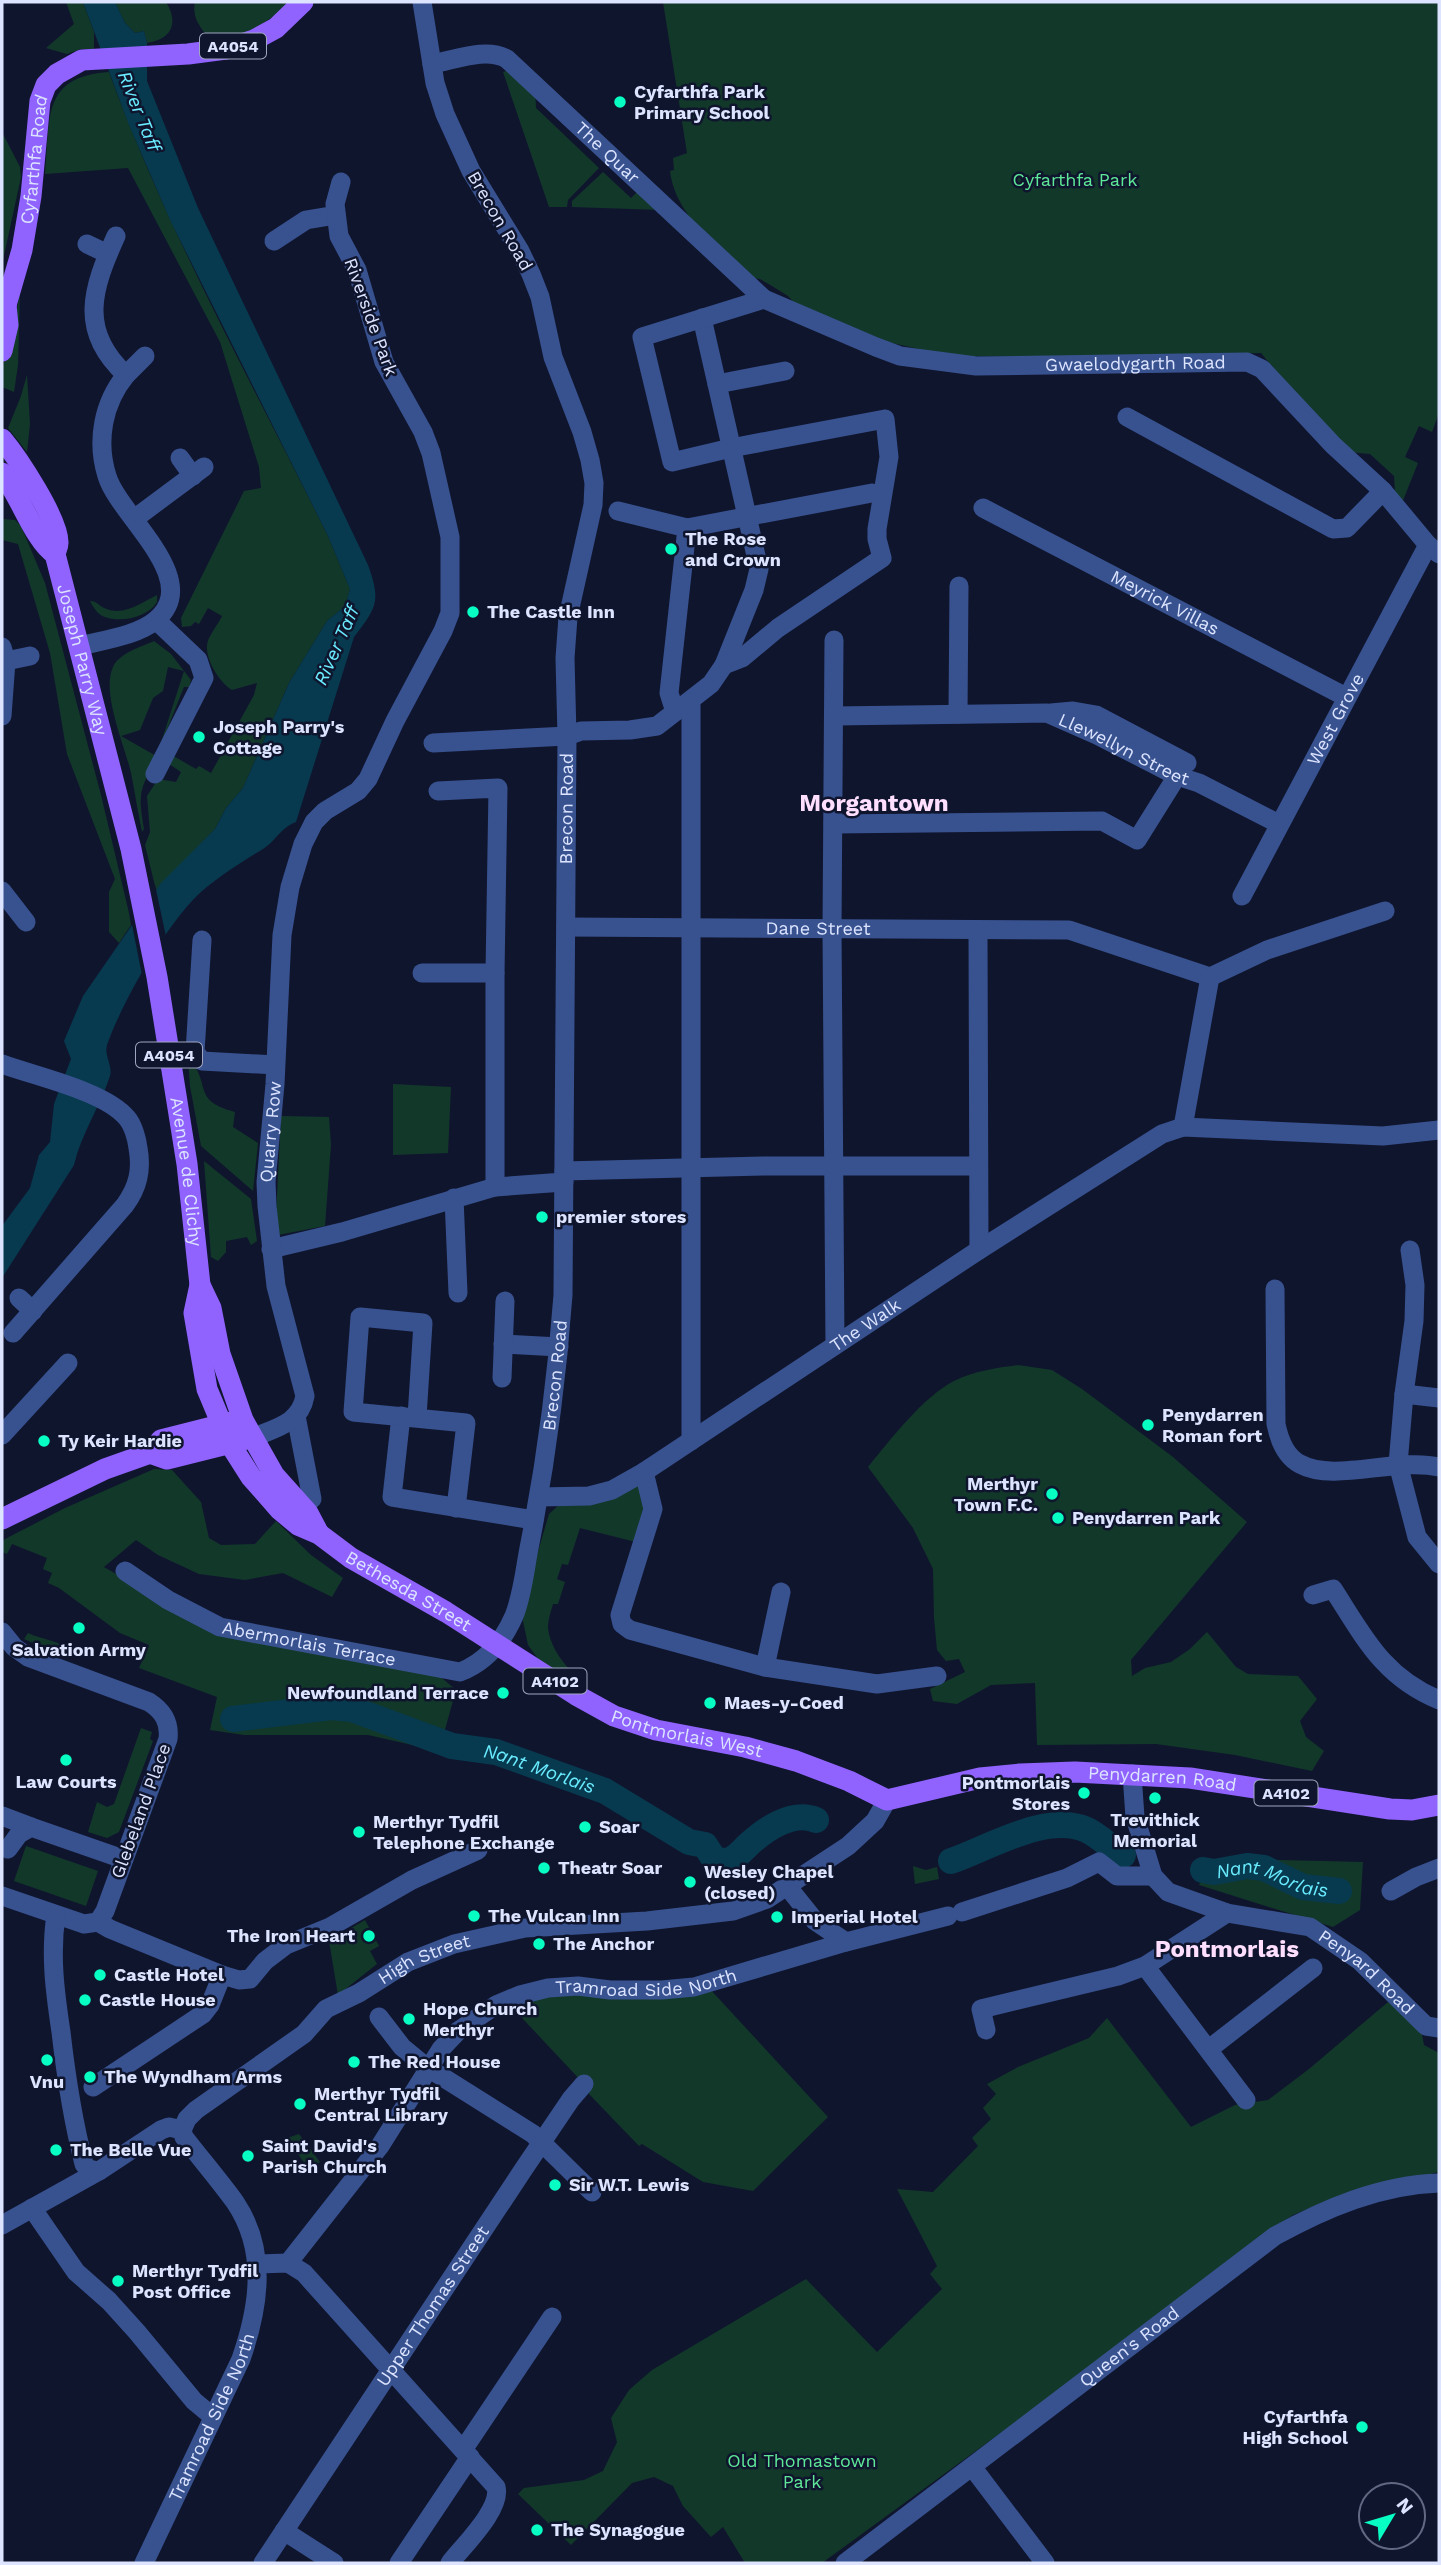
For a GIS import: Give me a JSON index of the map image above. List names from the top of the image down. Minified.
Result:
{"streets":{"main road":["A4054","Cyfarthfa Road","Joseph Parry Way","Avenue de Clichy","Bethesda Street","A4102","Pontmorlais West","Penydarren Road"],"street":["The Quar","Brecon Road","Riverside Park","Gwaelodygarth Road","Meyrick Villas","West Grove","Llewellyn Street","Dane Street","Quarry Row","The Walk","Abermorlais Terrace","Glebeland Place","High Street","Penyard Road","Tramroad Side North","Upper Thomas Street","Queen's Road"]},"crossings":[["A4054","Joseph Parry Way"],["A4054","Avenue de Clichy"],["A4054","Bethesda Street"],["The Quar","Brecon Road"],["The Quar","Gwaelodygarth Road"],["Brecon Road","Dane Street"],["Brecon Road","The Walk"],["Brecon Road","Bethesda Street"],["Brecon Road","Abermorlais Terrace"],["Brecon Road","Pontmorlais West"],["Riverside Park","Quarry Row"],["Gwaelodygarth Road","West Grove"],["Meyrick Villas","West Grove"],["Joseph Parry Way","Avenue de Clichy"],["West Grove","Llewellyn Street"],["Avenue de Clichy","Bethesda Street"],["Bethesda Street","Abermorlais Terrace"],["Bethesda Street","Pontmorlais West"],["Abermorlais Terrace","Pontmorlais West"],["Pontmorlais West","Penydarren Road"],["Pontmorlais West","High Street"],["Penydarren Road","High Street"],["High Street","Tramroad Side North"],["Penyard Road","Tramroad Side North"]],"districts":["Morgantown","Pontmorlais"],"water":["River Taff","Nant Morlais"],"parks":["Cyfarthfa Park","Old Thomastown Park"],"places":["Cyfarthfa Park Primary School","The Rose and Crown","The Castle Inn","Joseph Parry's Cottage","premier stores","Penydarren Roman fort","Ty Keir Hardie","Merthyr Town F.C.","Penydarren Park","Salvation Army","Newfoundland Terrace","Maes-y-Coed","Law Courts","Pontmorlais Stores","Trevithick Memorial","Soar","Merthyr Tydfil Telephone Exchange","Theatr Soar","Wesley Chapel (closed)","The Vulcan Inn","Imperial Hotel","The Iron Heart","The Anchor","Castle Hotel","Castle House","Hope Church Merthyr","Vnu","The Red House","The Wyndham Arms","Merthyr Tydfil Central Library","The Belle Vue","Saint David's Parish Church","Sir W.T. Lewis","Merthyr Tydfil Post Office","Cyfarthfa High School","The Synagogue"],"north":"top right"}
